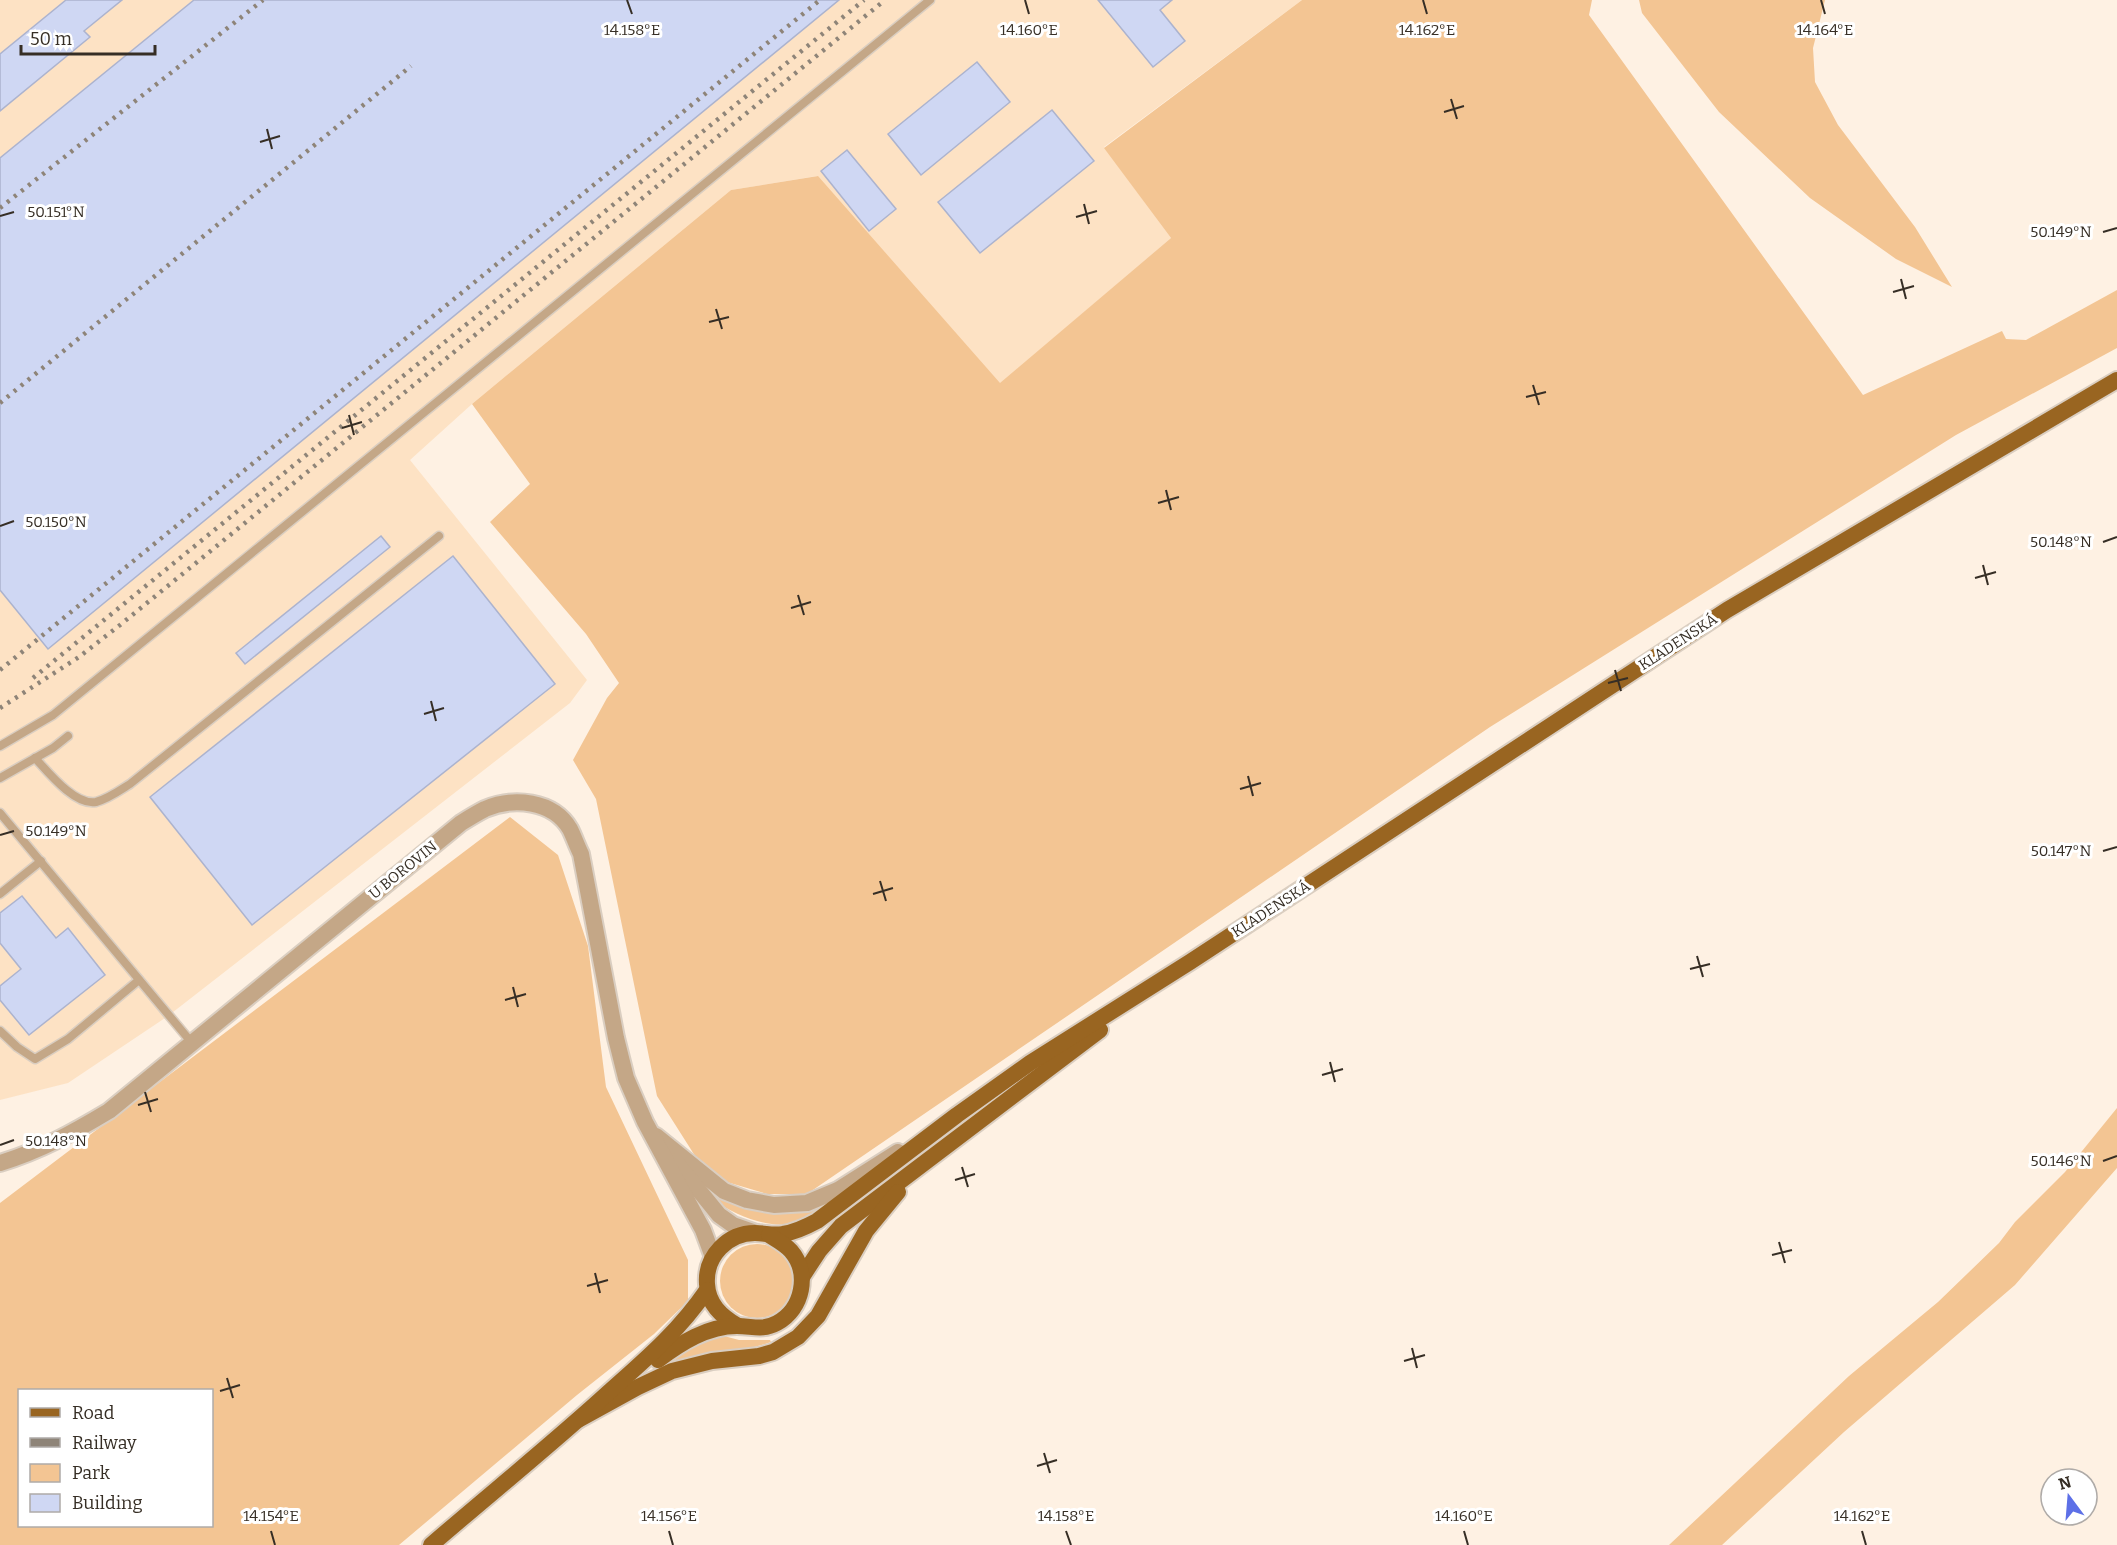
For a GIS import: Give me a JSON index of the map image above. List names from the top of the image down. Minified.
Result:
{"streets":{"main road":["KLADENSKÁ"],"street":["U BOROVIN"]},"legend":["Road","Railway","Park","Building"],"scale_bar":"50 m","north":"top","coordinates":["14.158°E","14.160°E","14.162°E","14.164°E","50.151°N","50.149°N","50.150°N","50.148°N","50.147°N","50.146°N","14.154°E","14.156°E"]}
